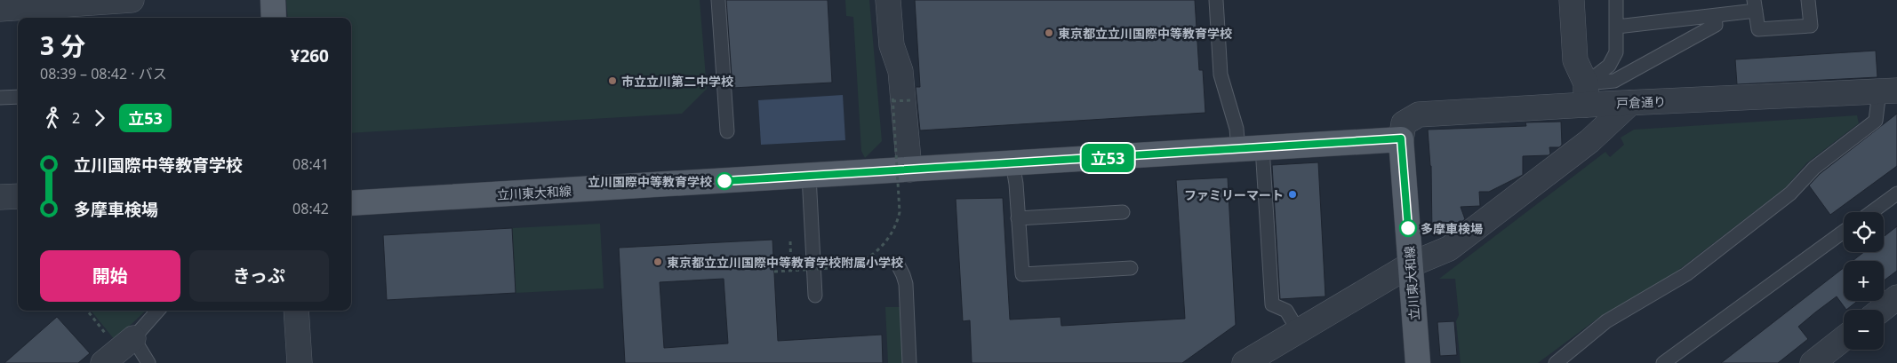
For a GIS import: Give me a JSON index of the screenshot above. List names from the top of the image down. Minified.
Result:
{"streets":{"main road":["立川東大和線"],"street":["戸倉通り"]},"crossings":[["戸倉通り","立川東大和線"]],"places":["東京都立立川国際中等教育学校","市立立川第二中学校","立川国際中等教育学校","ファミリーマート","多摩車検場","東京都立立川国際中等教育学校附属小学校"],"lines":["bus line 立53"],"page":{"on_map":"立53","heading":["3 分","08:39 – 08:42 · バス","¥260"],"legs":["2","立53"],"list":[{"name":"立川国際中等教育学校","value":"08:41"},{"name":"多摩車検場","value":"08:42"}],"map_buttons":["+","−"],"buttons":["開始","きっぷ"]}}
